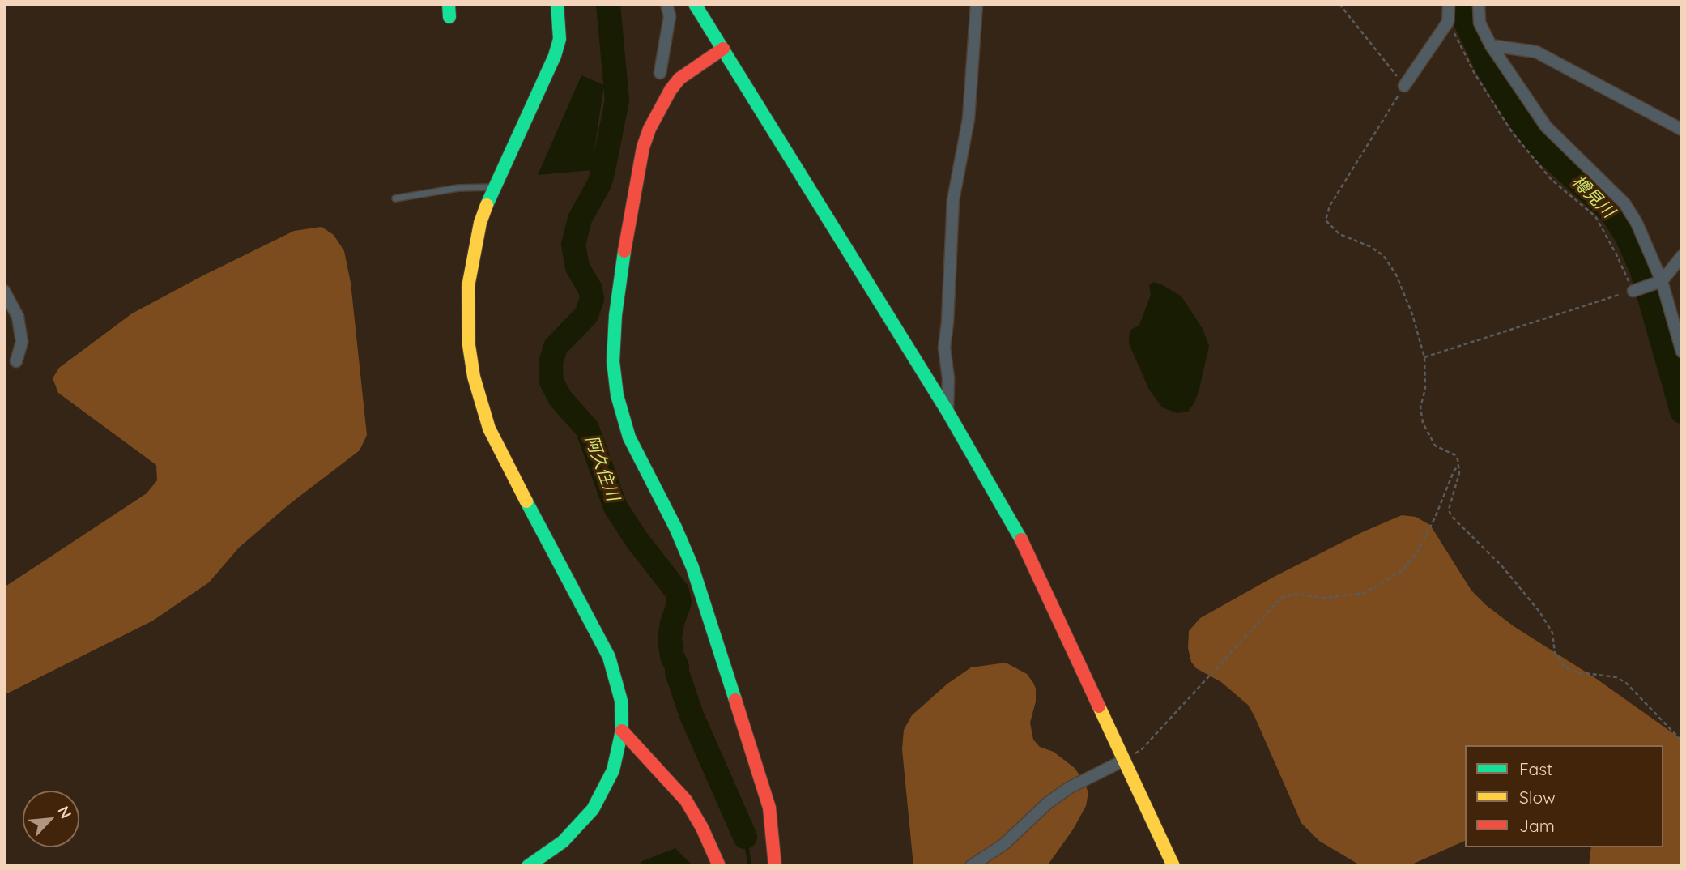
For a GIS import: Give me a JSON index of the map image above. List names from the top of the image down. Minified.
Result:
{"water":["樽見川","阿久住川"],"legend":["Fast","Slow","Jam"],"north":"top right"}
